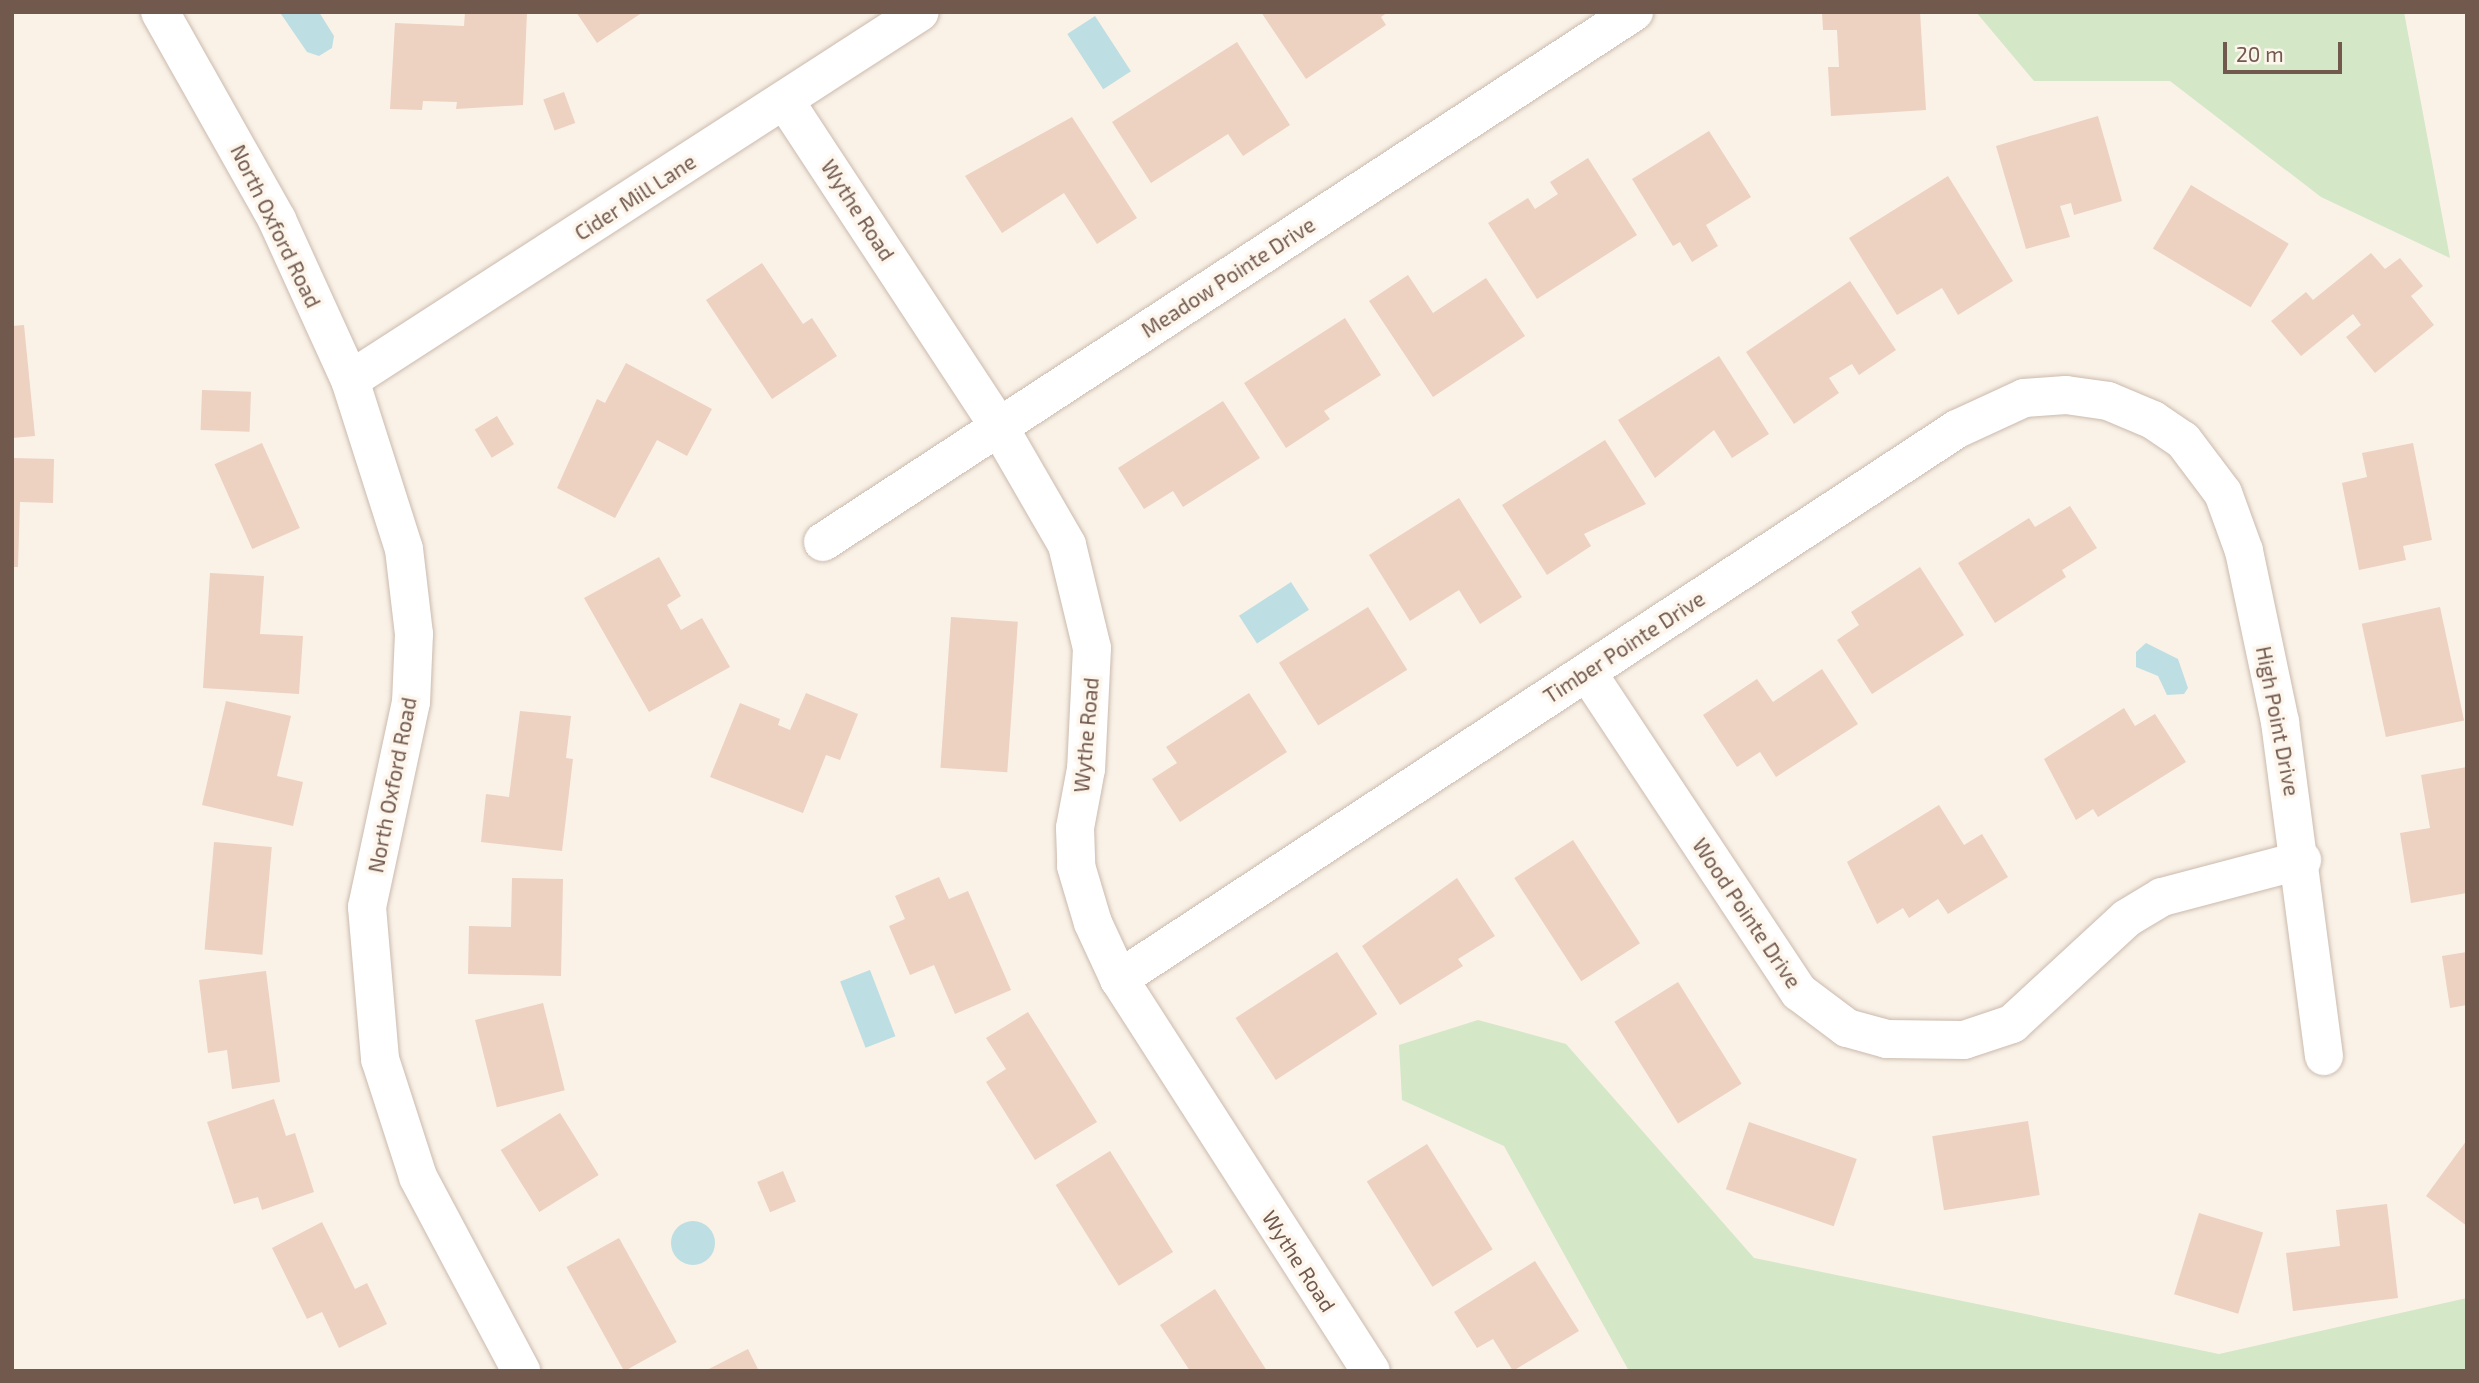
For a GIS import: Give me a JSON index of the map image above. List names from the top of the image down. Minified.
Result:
{"streets":{"street":["Cider Mill Lane","Wythe Road","North Oxford Road","Meadow Pointe Drive","Timber Pointe Drive","High Point Drive","Wood Pointe Drive"]},"crossings":[["Cider Mill Lane","Wythe Road"],["Cider Mill Lane","North Oxford Road"],["Wythe Road","Meadow Pointe Drive"],["Wythe Road","Timber Pointe Drive"],["Timber Pointe Drive","High Point Drive"],["Timber Pointe Drive","Wood Pointe Drive"],["High Point Drive","Wood Pointe Drive"]],"scale_bar":"20 m"}
